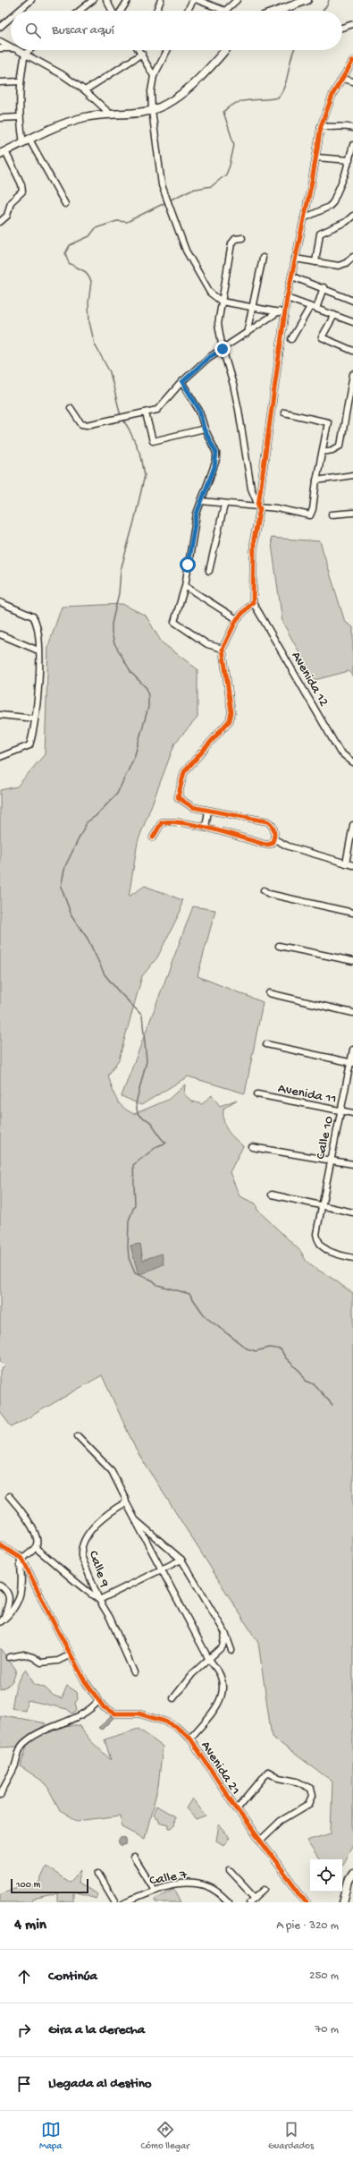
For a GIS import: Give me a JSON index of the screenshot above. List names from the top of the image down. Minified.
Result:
{"streets":{"street":["Avenida 12","Avenida 11","Calle 10","Calle 9","Avenida 21","Calle 7"]},"crossings":[["Avenida 11","Calle 10"]],"scale_bar":"100 m","page":{"search":"Buscar aquí","scale":"100 m","heading":["4 min","A pie · 320 m"],"list":[["Continúa","250 m"],["Gira a la derecha","70 m"],"Llegada al destino"],"nav":["Mapa","Cómo llegar","Guardados"]}}
